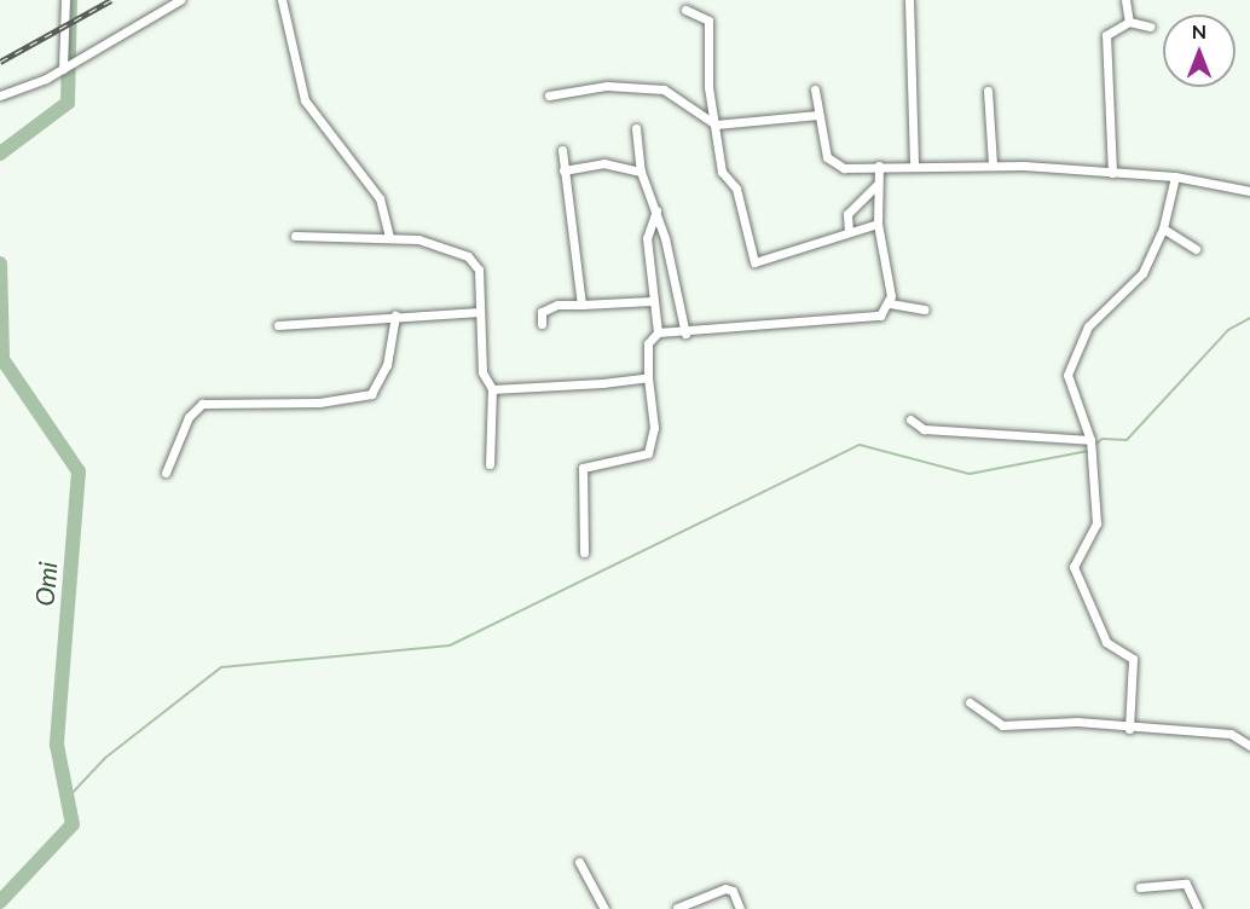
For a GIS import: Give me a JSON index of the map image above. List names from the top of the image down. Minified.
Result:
{"water":["Omi"],"north":"top"}
